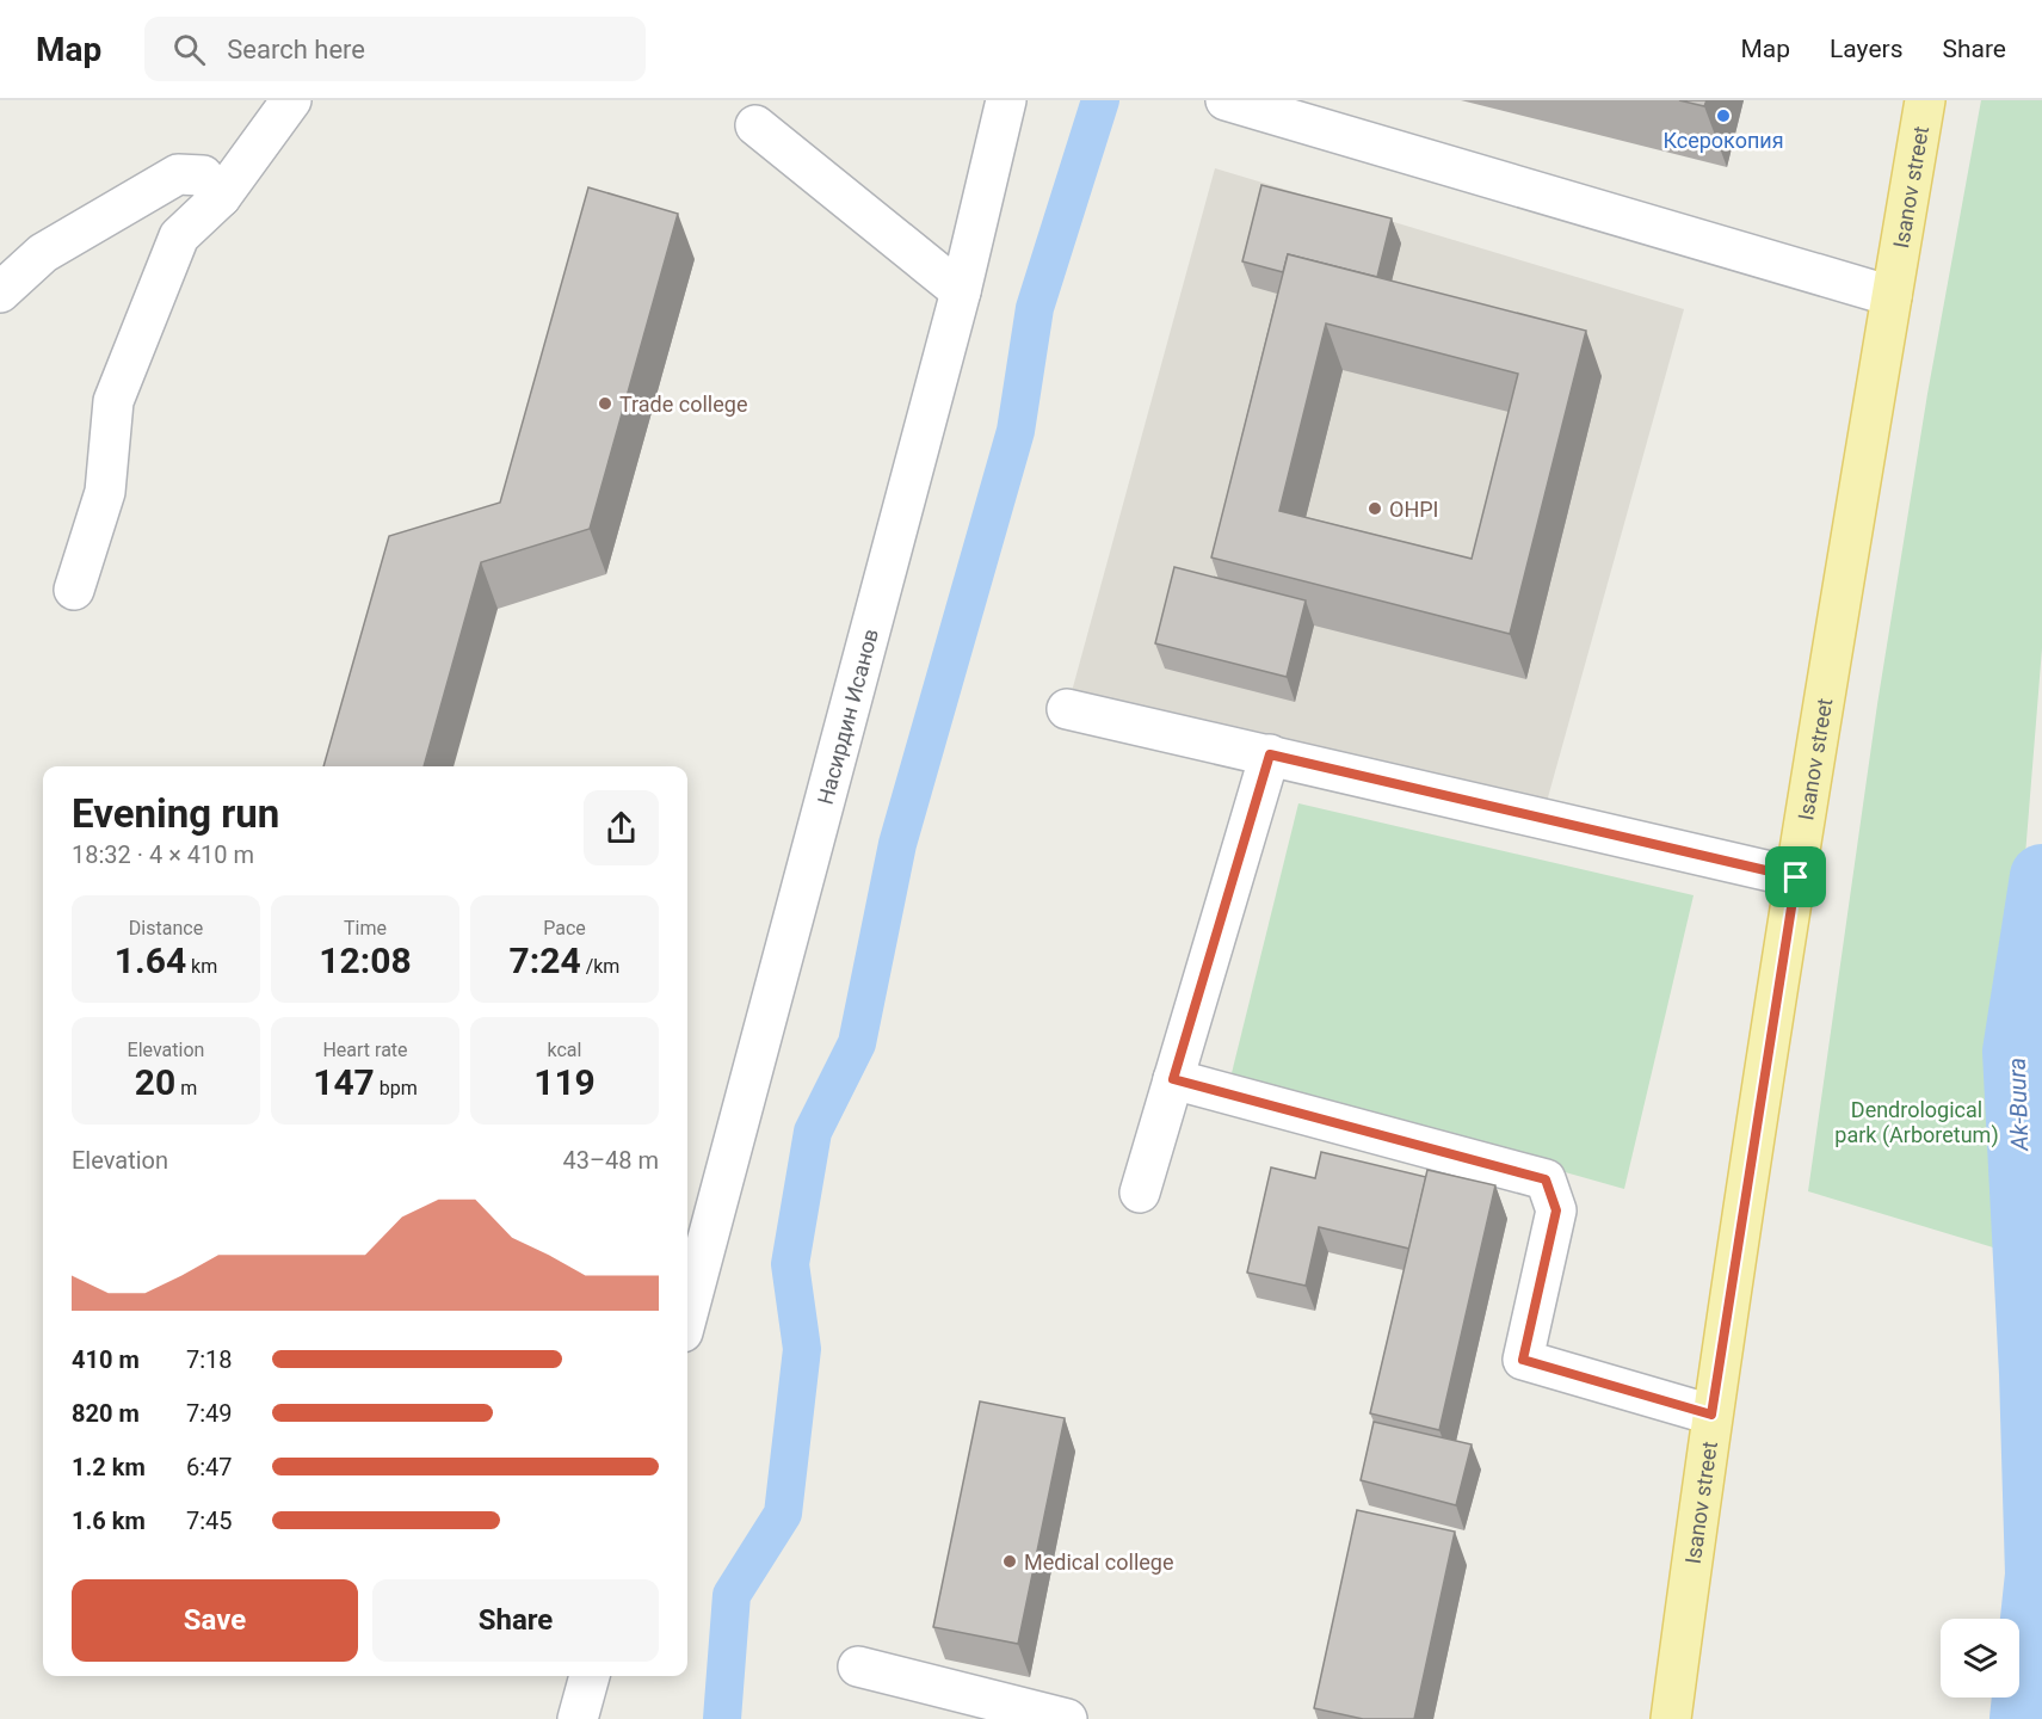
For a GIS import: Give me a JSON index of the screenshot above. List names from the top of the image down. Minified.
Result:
{"streets":{"main road":["Isanov street"],"street":["Насирдин Исанов"]},"water":["Ak-Buura"],"parks":["Dendrological park (Arboretum)"],"places":["Ксерокопия","Trade college","OHPI","Medical college"],"page":{"header":"Map","search":"Search here","nav":["Map","Layers","Share"],"heading":["Evening run","18:32 · 4 × 410 m"],"stats":[["Distance","1.64 km"],["Time","12:08"],["Pace","7:24 /km"],["Elevation","20 m"],["Heart rate","147 bpm"],["kcal","119"]],"chart":["Elevation","43–48 m"],"list":[{"name":"410 m","note":"7:18"},{"name":"820 m","note":"7:49"},{"name":"1.2 km","note":"6:47"},{"name":"1.6 km","note":"7:45"}],"buttons":["Save","Share"]}}
